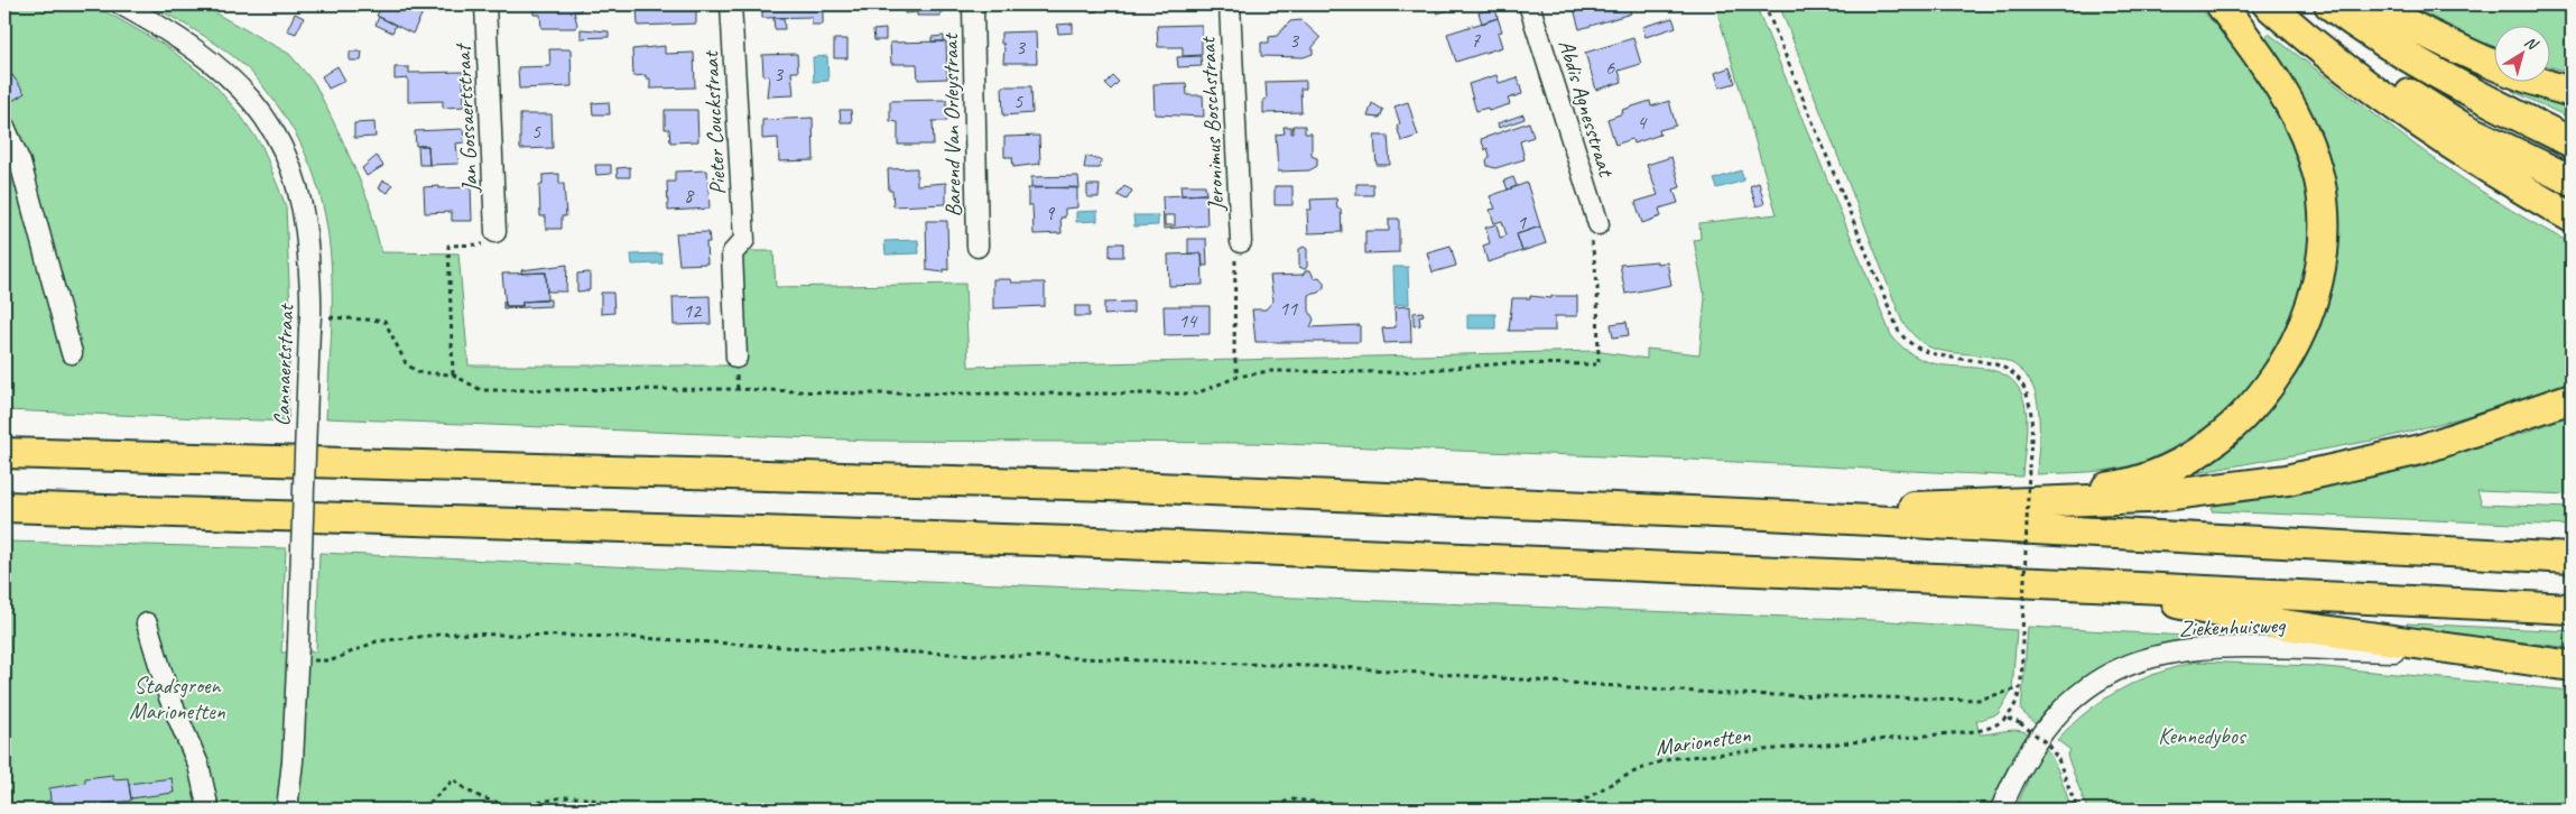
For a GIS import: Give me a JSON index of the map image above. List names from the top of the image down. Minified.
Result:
{"streets":{"street":["Abdis Agnesstraat","Jan Gossaertstraat","Pieter Couckstraat","Jeronimus Boschstraat","Barend Van Orleystraat","Cannaertstraat","Ziekenhuisweg"],"path":["Marionetten"]},"parks":["Stadsgroen Marionetten","Kennedybos"],"house_numbers":["3","7","3","6","3","5","4","5","8","9","1","11","12","14"],"north":"top right"}
